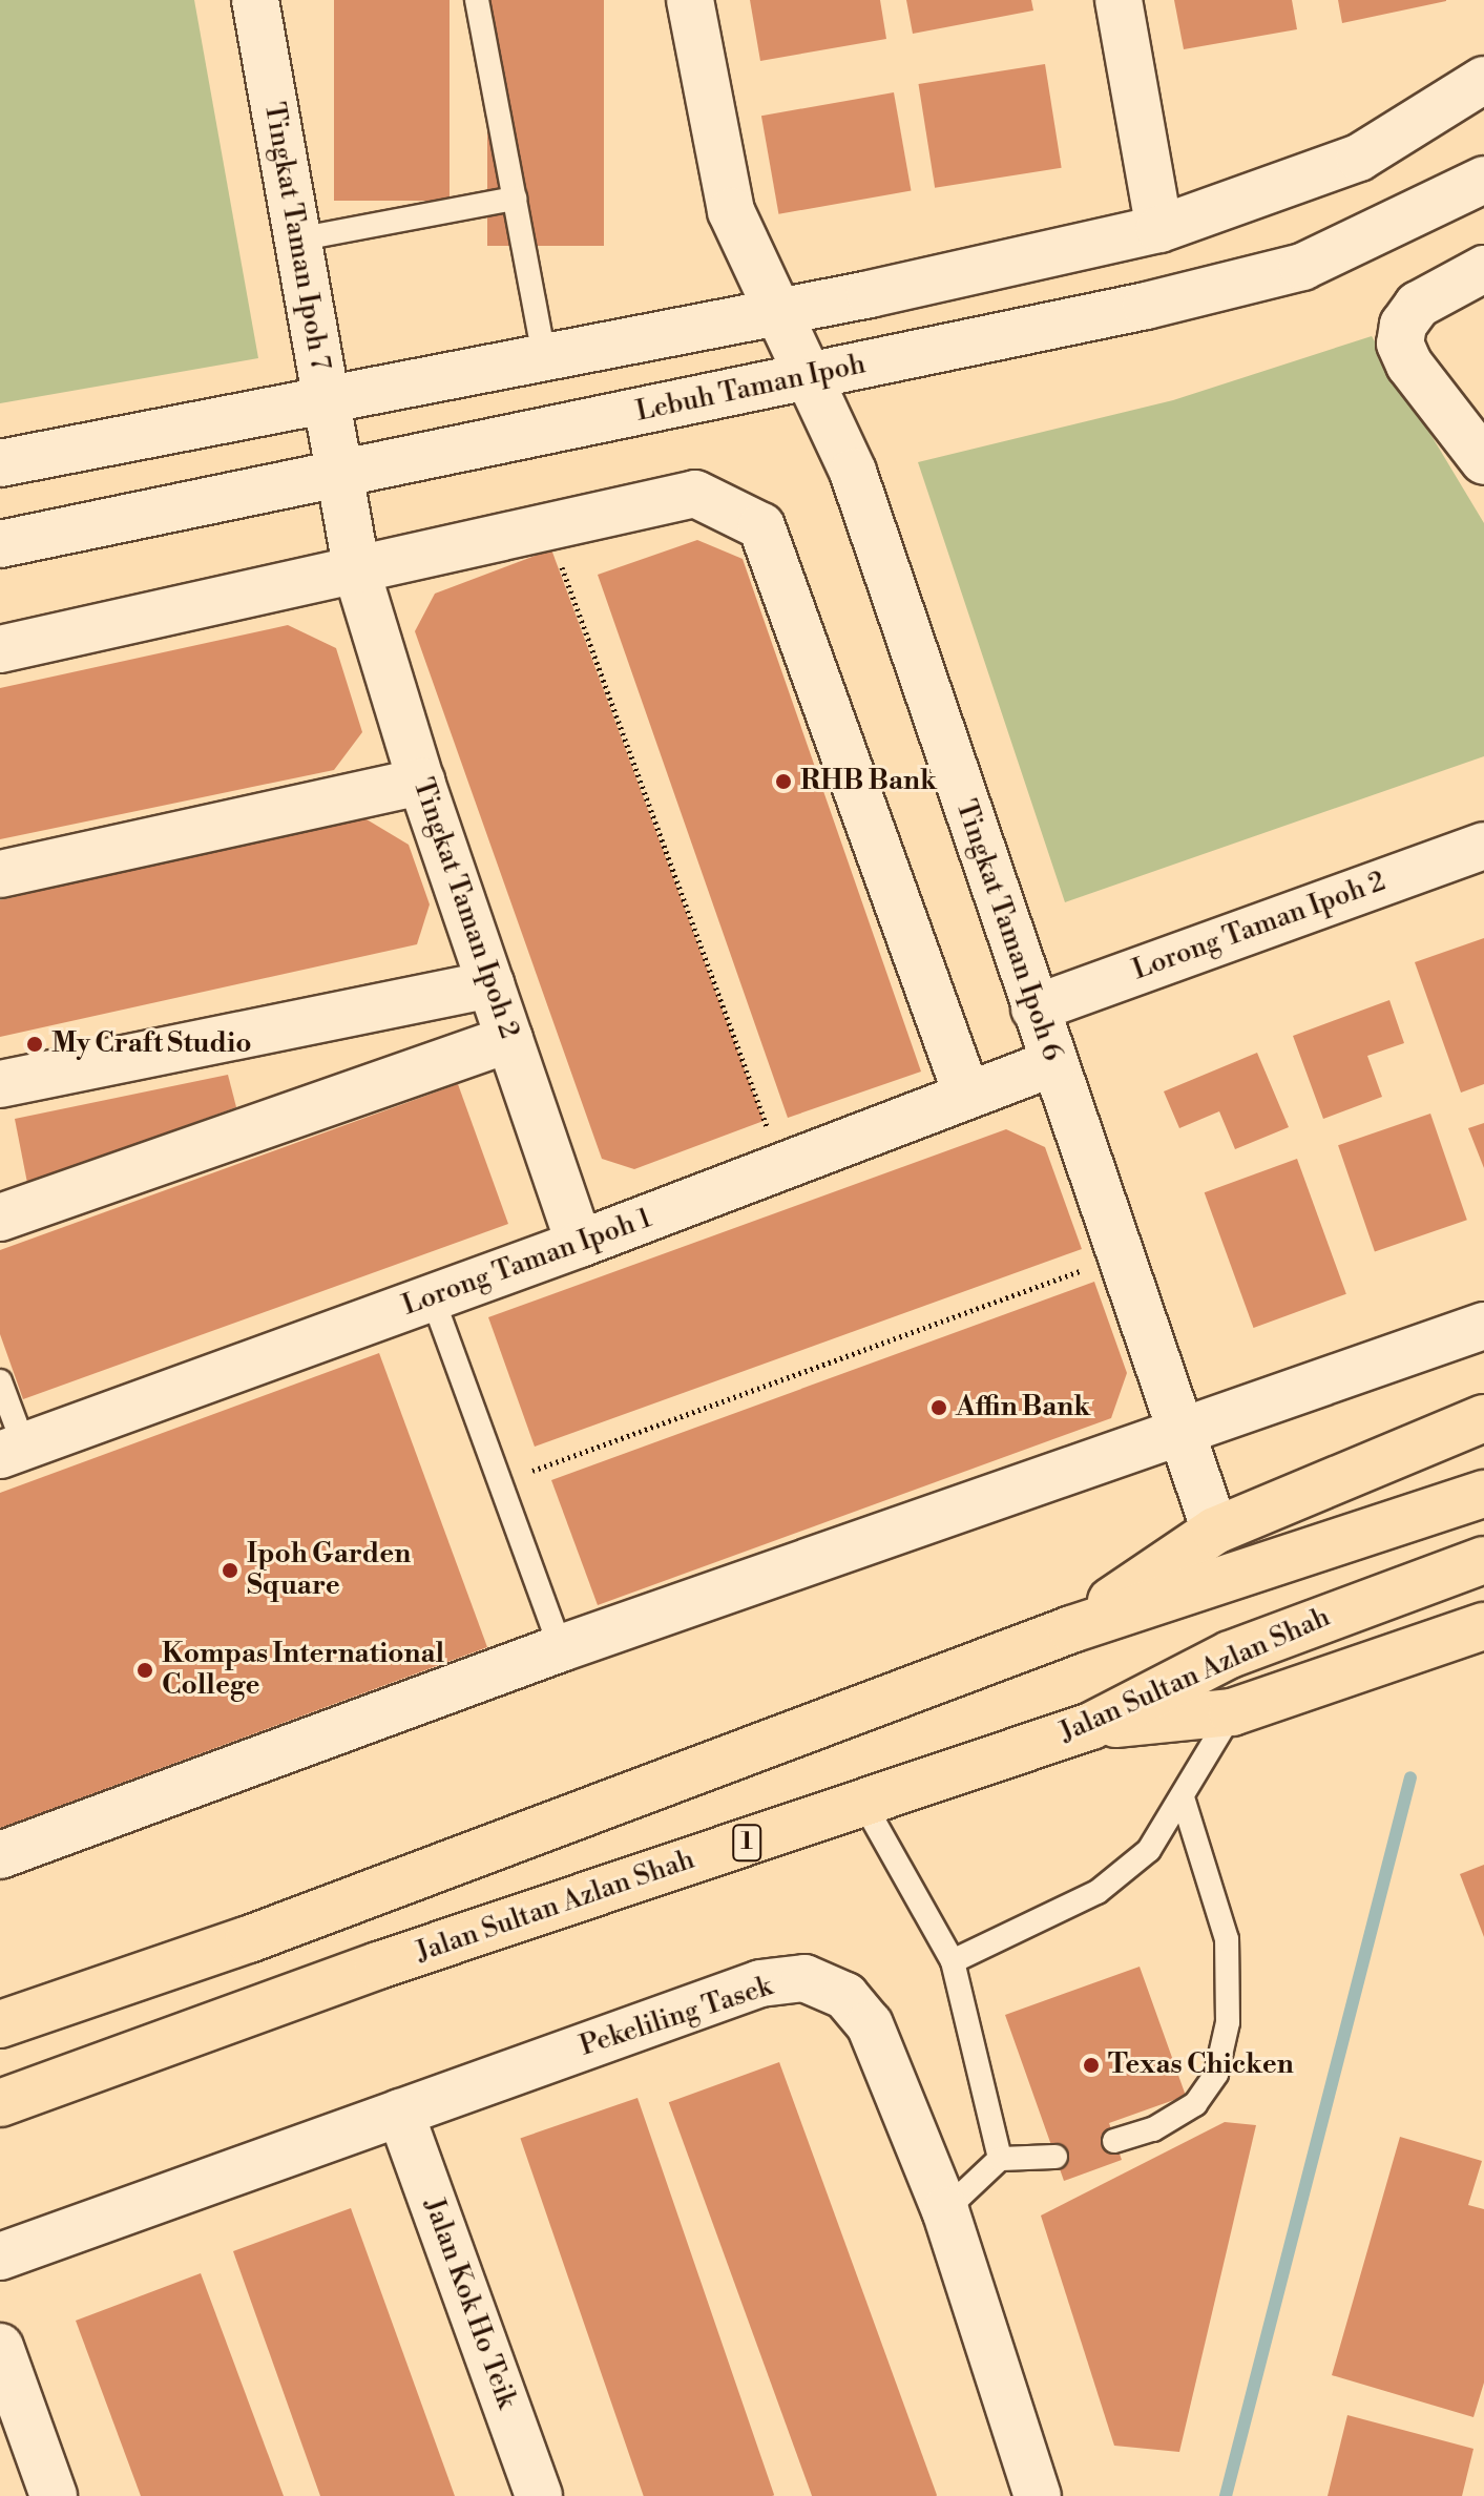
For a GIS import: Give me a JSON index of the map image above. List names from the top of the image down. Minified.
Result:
{"streets":{"main road":["Jalan Sultan Azlan Shah","1"],"street":["Tingkat Taman Ipoh 7","Lebuh Taman Ipoh","Tingkat Taman Ipoh 2","Lorong Taman Ipoh 2","Tingkat Taman Ipoh 6","Lorong Taman Ipoh 1","Pekeliling Tasek","Jalan Kok Ho Teik"]},"crossings":[["Tingkat Taman Ipoh 7","Lebuh Taman Ipoh"],["Tingkat Taman Ipoh 7","Tingkat Taman Ipoh 2"],["Lebuh Taman Ipoh","Tingkat Taman Ipoh 6"],["Tingkat Taman Ipoh 2","Lorong Taman Ipoh 1"],["Lorong Taman Ipoh 2","Tingkat Taman Ipoh 6"],["Tingkat Taman Ipoh 6","Lorong Taman Ipoh 1"],["Pekeliling Tasek","Jalan Kok Ho Teik"]],"places":["RHB Bank","My Craft Studio","Affin Bank","Ipoh Garden Square","Kompas International College","Texas Chicken"]}
